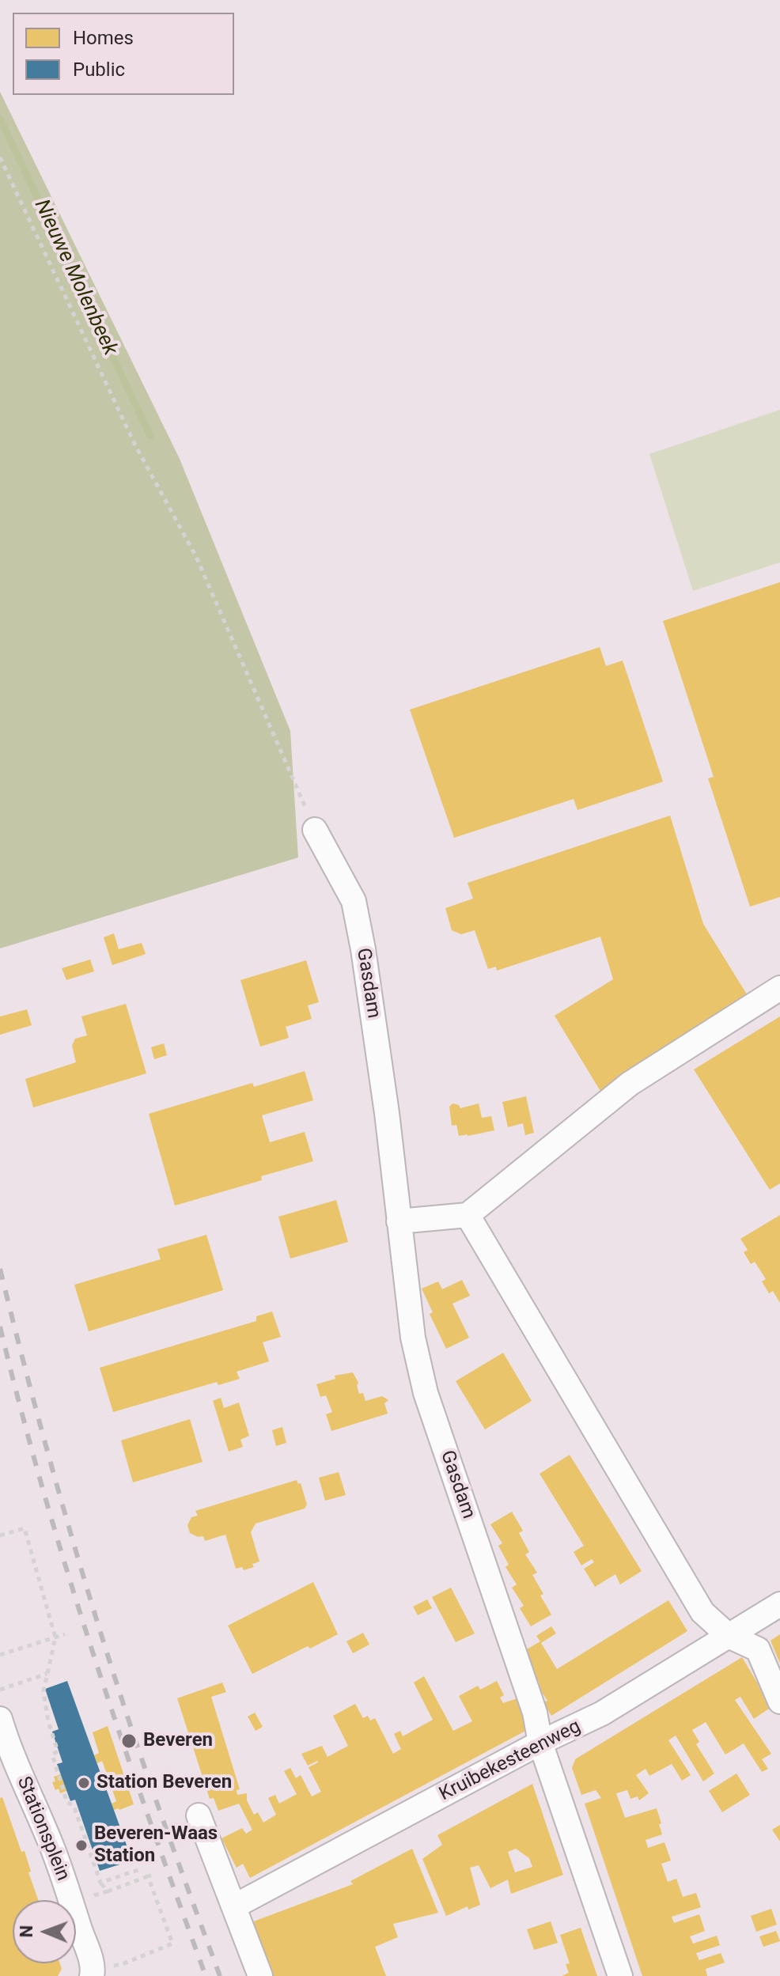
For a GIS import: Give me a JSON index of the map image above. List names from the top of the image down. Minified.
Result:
{"streets":{"street":["Gasdam","Kruibekesteenweg","Stationsplein"]},"crossings":[["Gasdam","Kruibekesteenweg"]],"water":["Nieuwe Molenbeek"],"places":["Beveren","Station Beveren","Beveren-Waas Station"],"legend":["Homes","Public"],"north":"left"}
